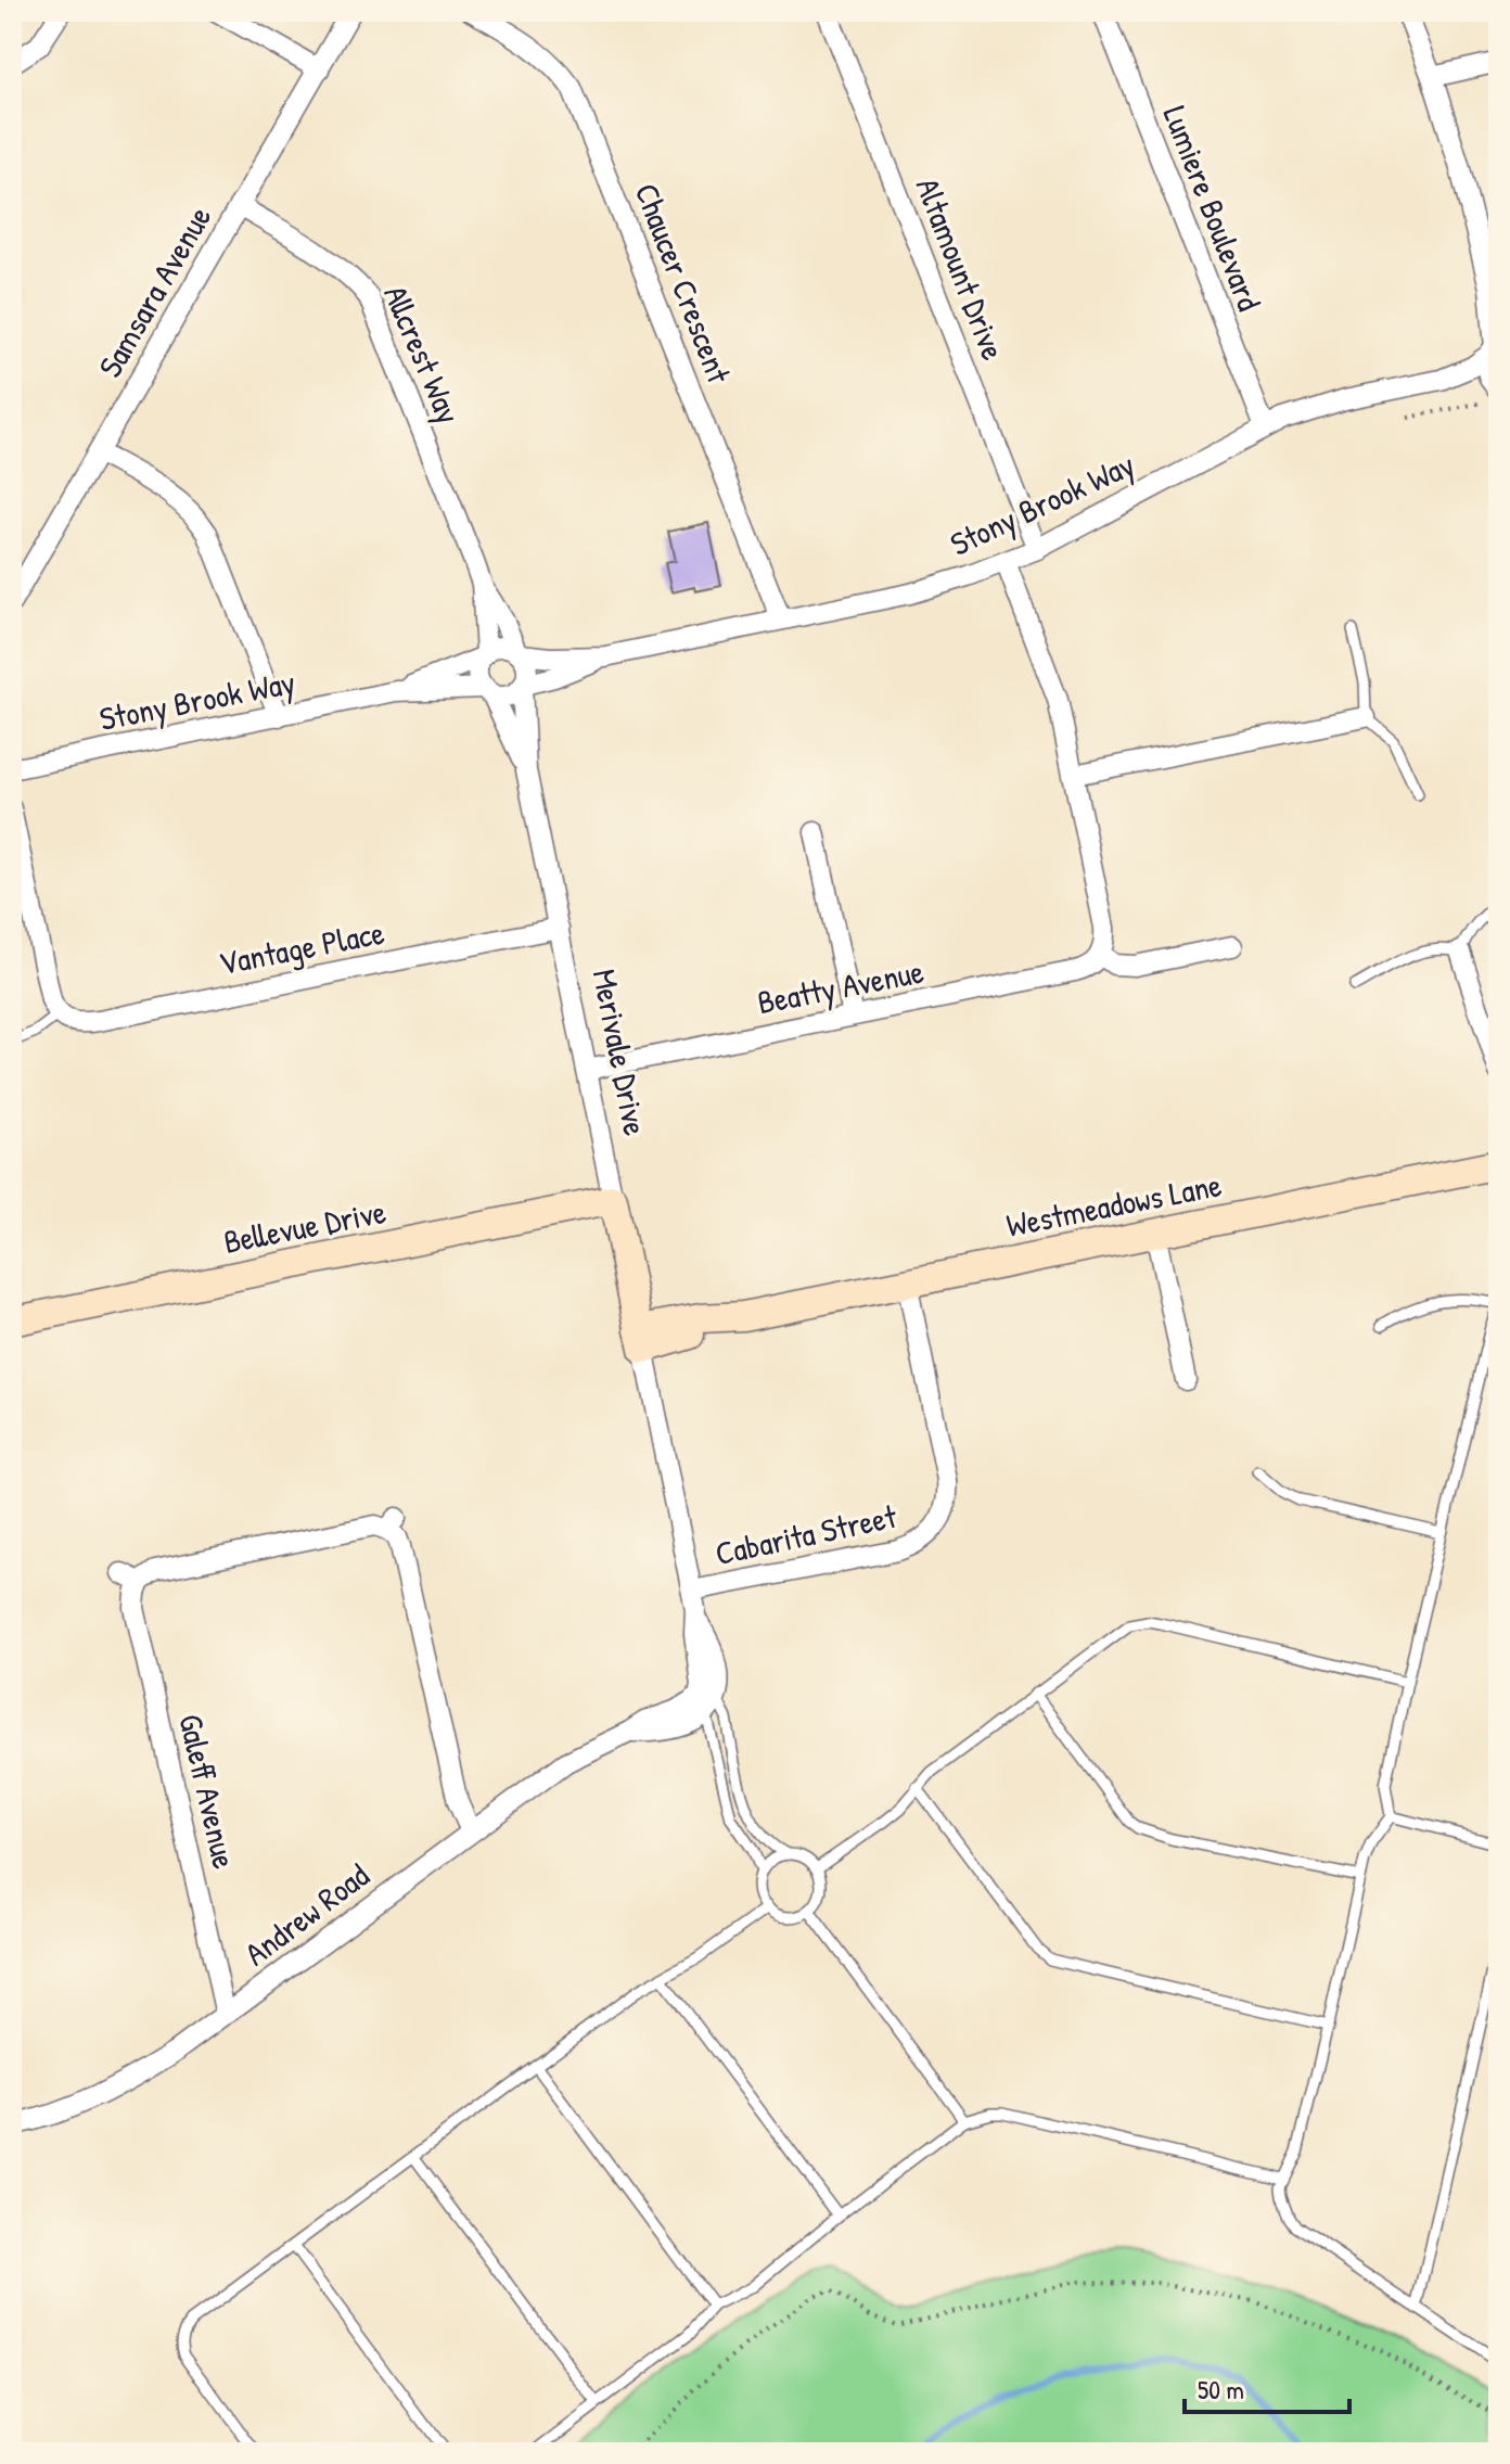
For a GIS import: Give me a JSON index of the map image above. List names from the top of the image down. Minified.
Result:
{"streets":{"street":["Lumiere Boulevard","Altamount Drive","Chaucer Crescent","Samsara Avenue","Allcrest Way","Stony Brook Way","Vantage Place","Beatty Avenue","Merivale Drive","Westmeadows Lane","Bellevue Drive","Cabarita Street","Galeff Avenue","Andrew Road"]},"crossings":[["Lumiere Boulevard","Stony Brook Way"],["Altamount Drive","Stony Brook Way"],["Chaucer Crescent","Stony Brook Way"],["Samsara Avenue","Allcrest Way"],["Allcrest Way","Stony Brook Way"],["Allcrest Way","Merivale Drive"],["Stony Brook Way","Merivale Drive"],["Vantage Place","Merivale Drive"],["Beatty Avenue","Merivale Drive"],["Merivale Drive","Westmeadows Lane"],["Merivale Drive","Bellevue Drive"],["Westmeadows Lane","Cabarita Street"],["Galeff Avenue","Andrew Road"]],"scale_bar":"50 m"}
